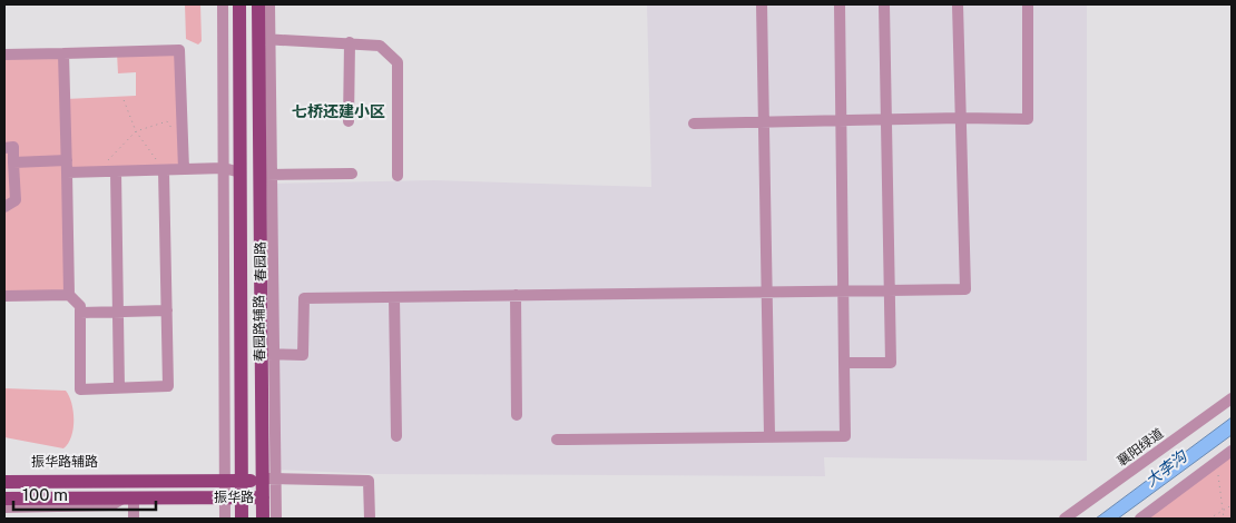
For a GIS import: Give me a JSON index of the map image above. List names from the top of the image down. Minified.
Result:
{"streets":{"main road":["春园路","振华路"],"street":["襄阳绿道","振华路辅路"]},"crossings":[["春园路","振华路"],["振华路辅路","振华路"]],"districts":["七桥还建小区"],"water":["大李沟"],"scale_bar":"100 m"}
